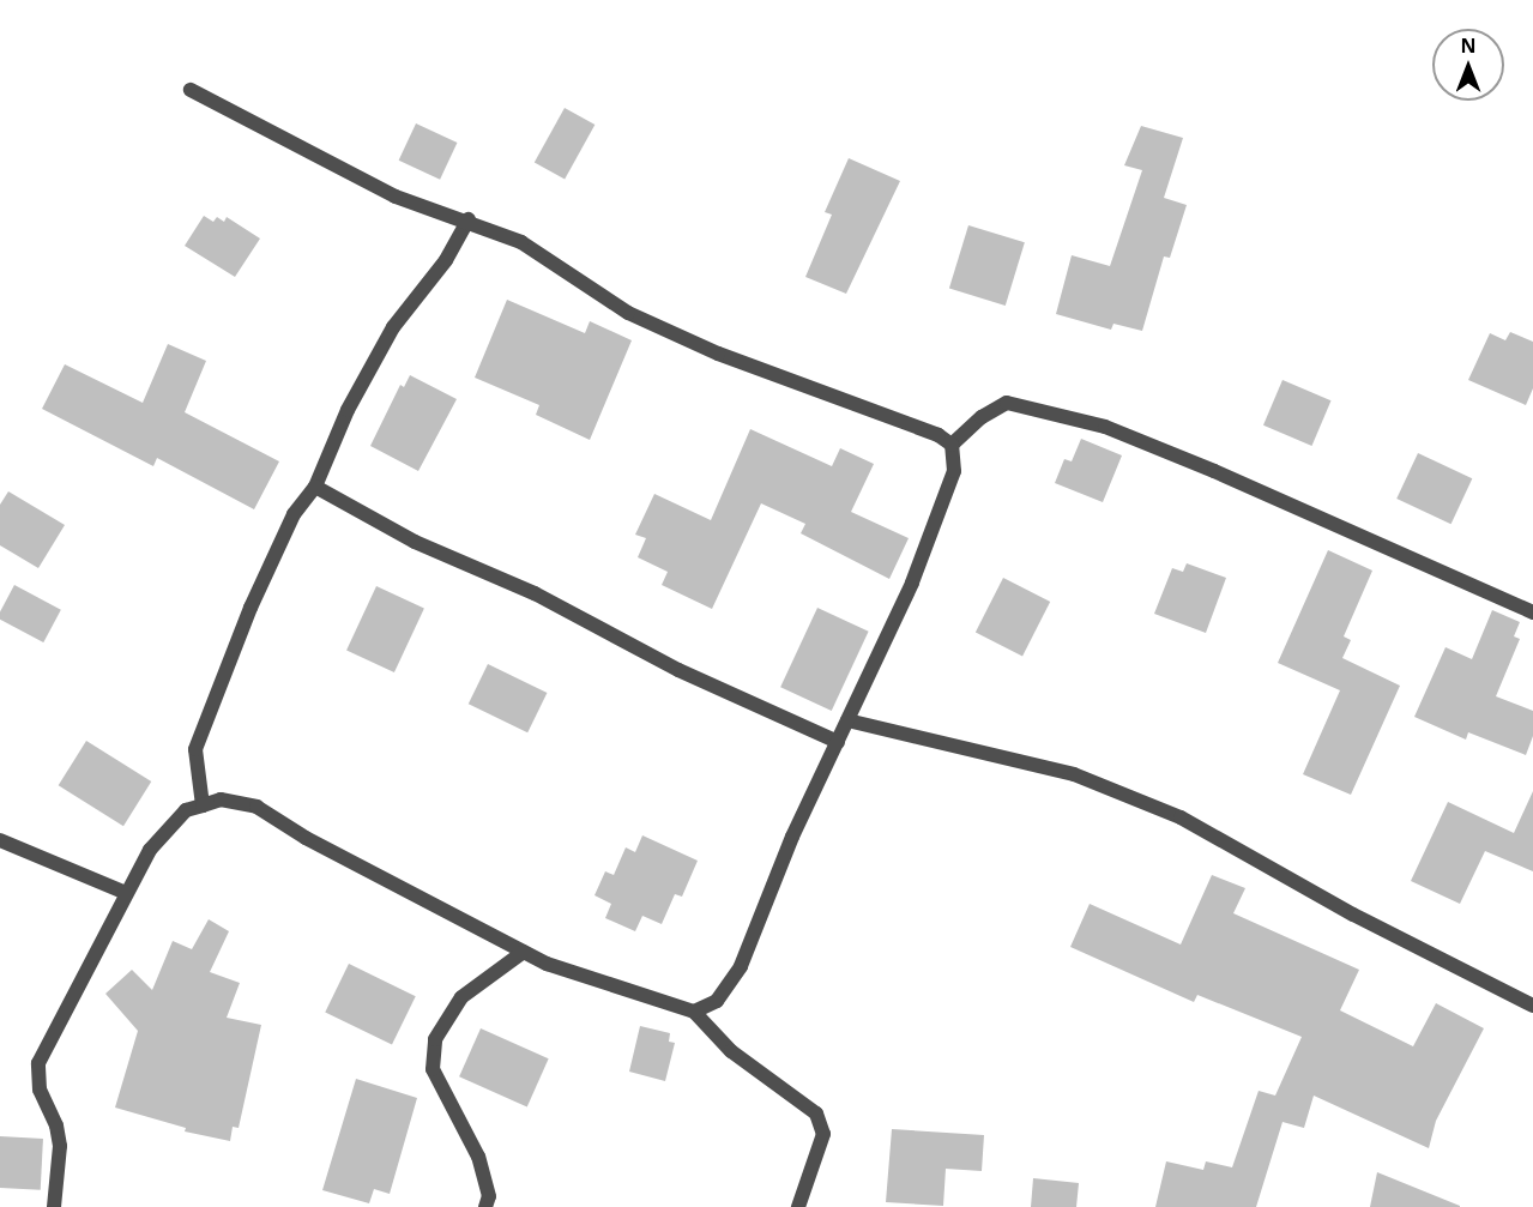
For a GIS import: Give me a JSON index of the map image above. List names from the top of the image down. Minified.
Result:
{"north":"top"}
